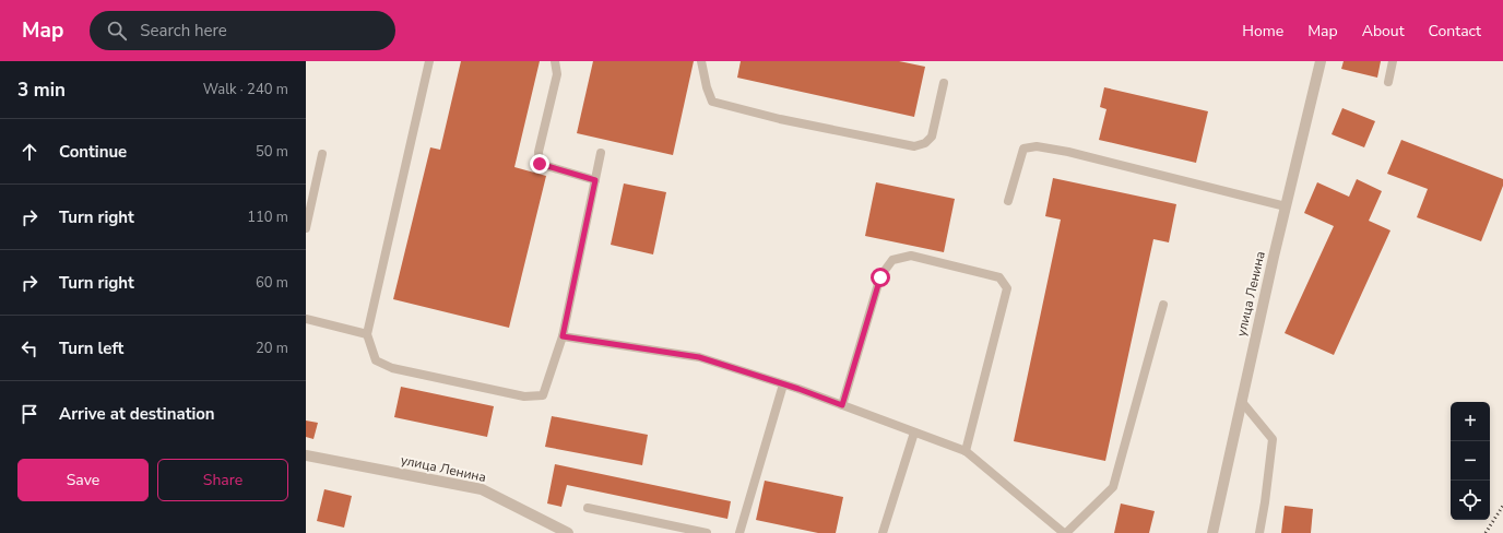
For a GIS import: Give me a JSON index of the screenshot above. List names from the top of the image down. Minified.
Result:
{"streets":{"street":["улица Ленина"]},"page":{"header":"Map","search":"Search here","nav":["Home","Map","About","Contact"],"heading":["3 min","Walk · 240 m"],"list":[["Continue","50 m"],["Turn right","110 m"],["Turn right","60 m"],["Turn left","20 m"],"Arrive at destination"],"map_buttons":["+","−"],"buttons":["Save","Share"]}}
